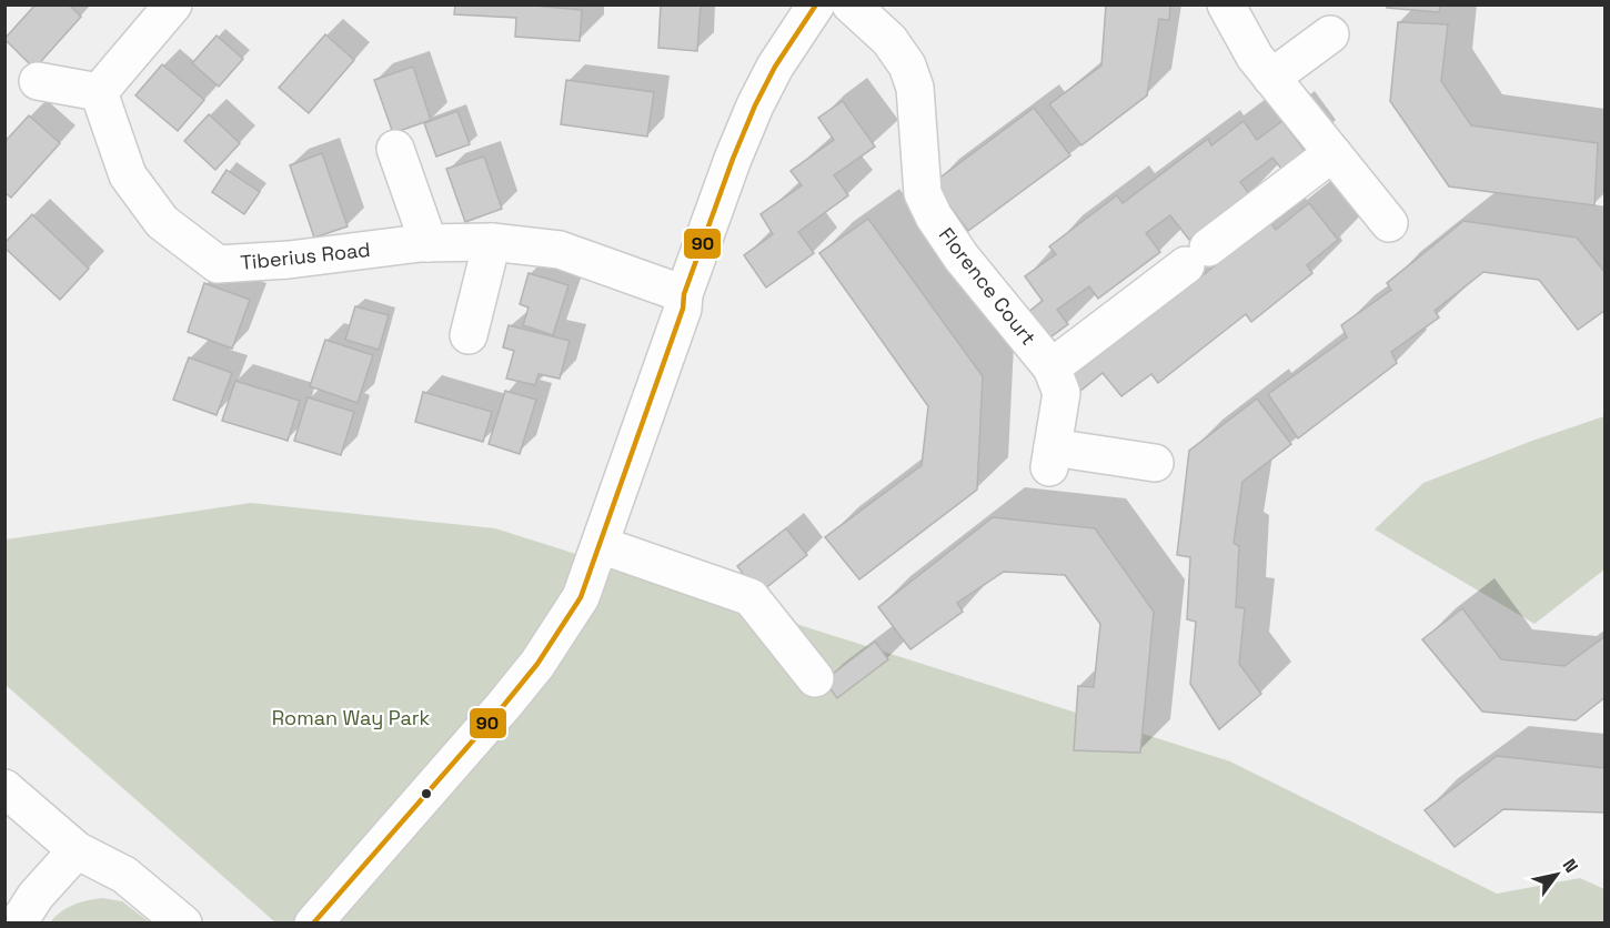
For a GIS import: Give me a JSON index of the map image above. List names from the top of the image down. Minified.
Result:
{"streets":{"street":["Tiberius Road","Florence Court"]},"parks":["Roman Way Park"],"lines":["transit line 90"],"north":"top right"}
